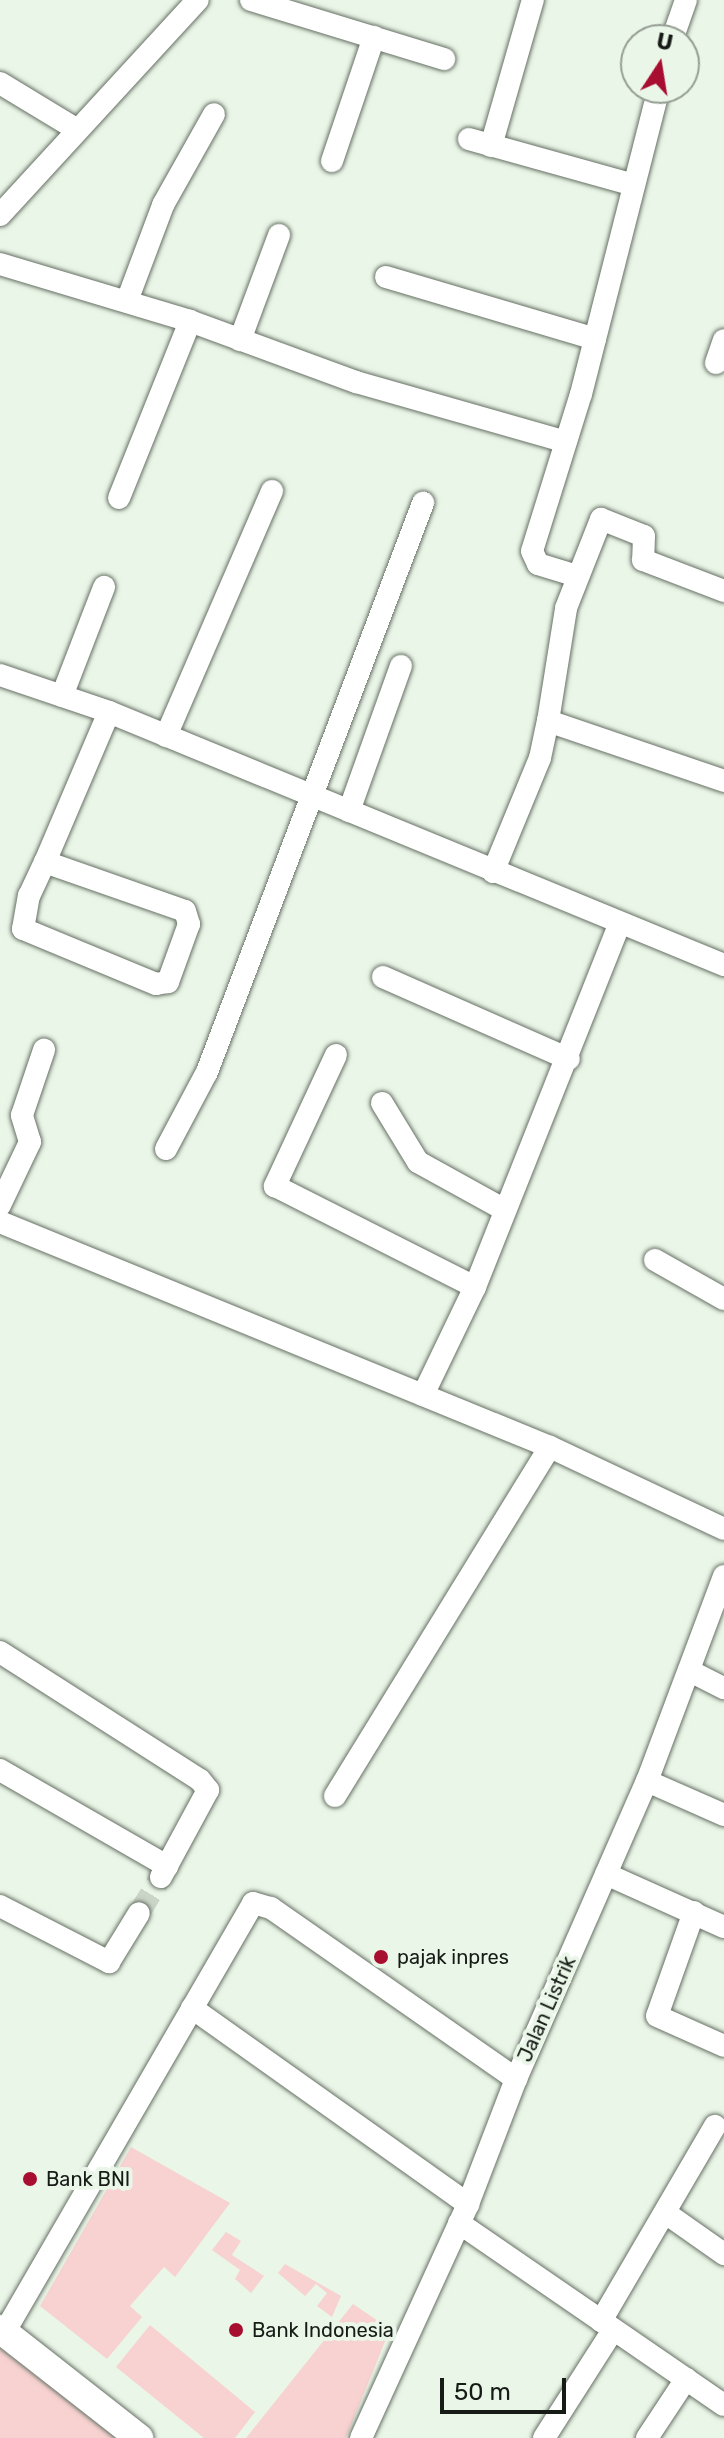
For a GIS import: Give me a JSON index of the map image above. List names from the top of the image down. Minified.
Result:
{"streets":{"street":["Jalan Listrik"]},"places":["pajak inpres","Bank BNI","Bank Indonesia"],"scale_bar":"50 m","north":"top"}
